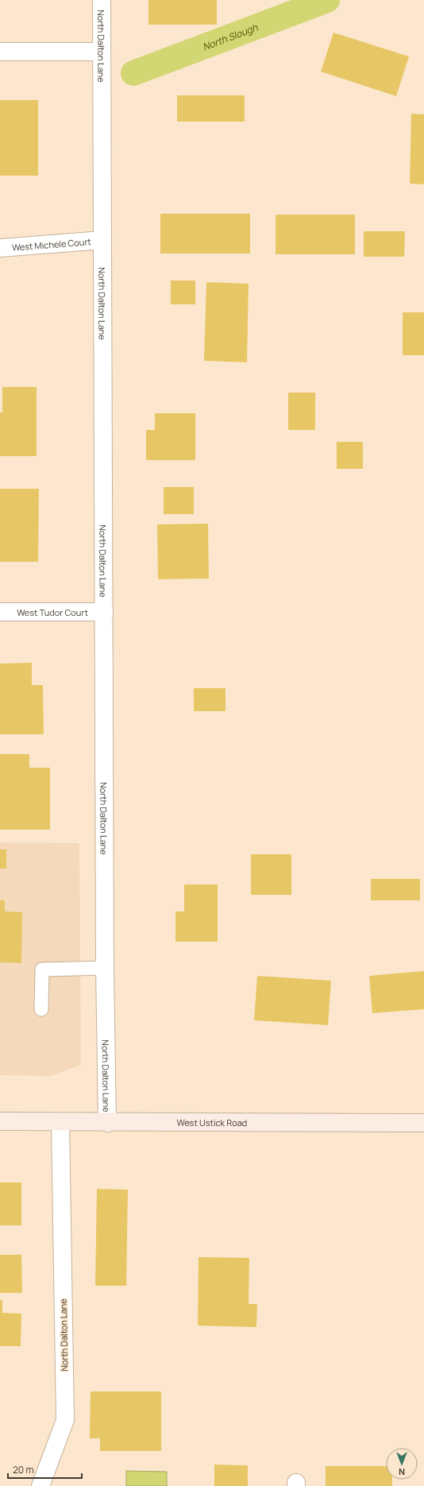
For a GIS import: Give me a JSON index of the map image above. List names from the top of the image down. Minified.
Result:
{"streets":{"main road":["West Ustick Road"],"street":["North Dalton Lane","West Michele Court","West Tudor Court"]},"crossings":[["North Dalton Lane","West Michele Court"],["North Dalton Lane","West Tudor Court"],["North Dalton Lane","West Ustick Road"]],"water":["North Slough"],"scale_bar":"20 m","north":"bottom"}
